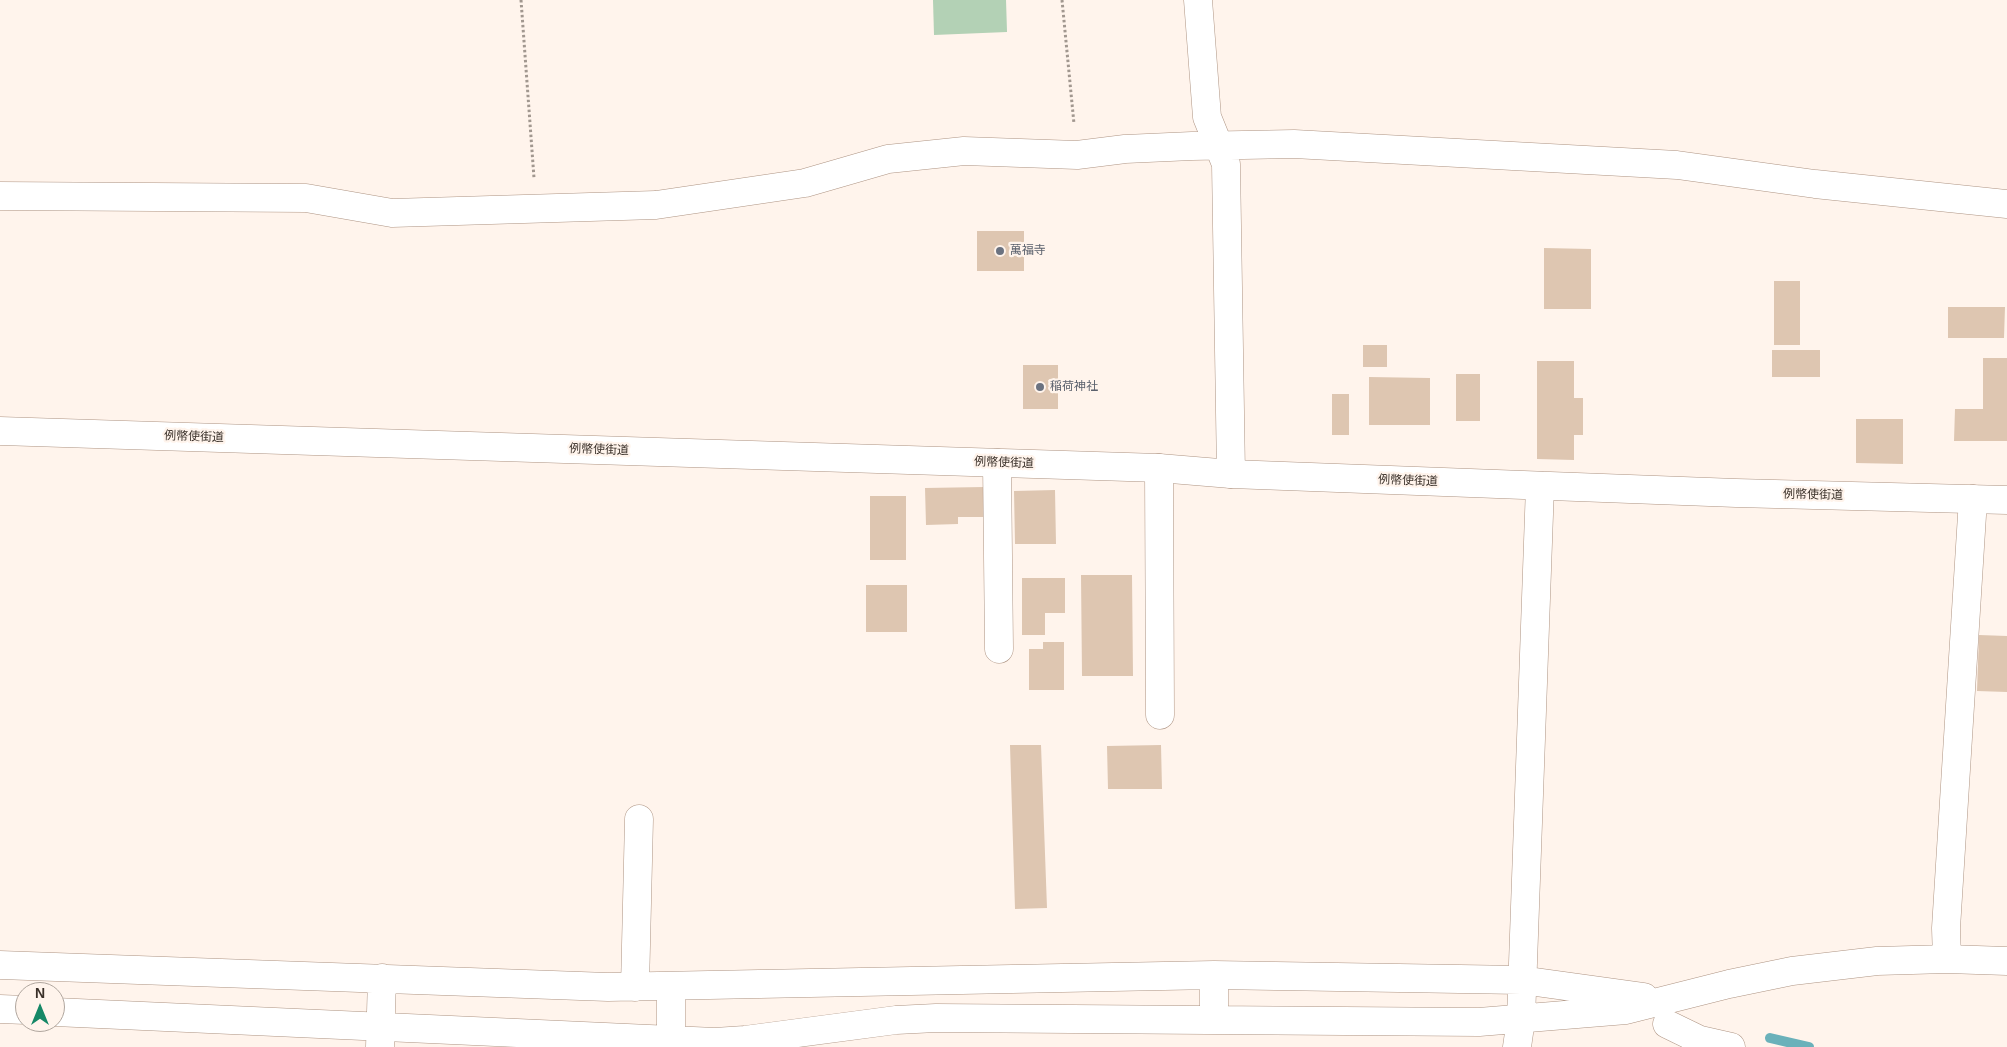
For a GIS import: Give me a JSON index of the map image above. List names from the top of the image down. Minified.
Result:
{"streets":{"street":["例幣使街道"]},"places":["萬福寺","稲荷神社"],"north":"top"}
